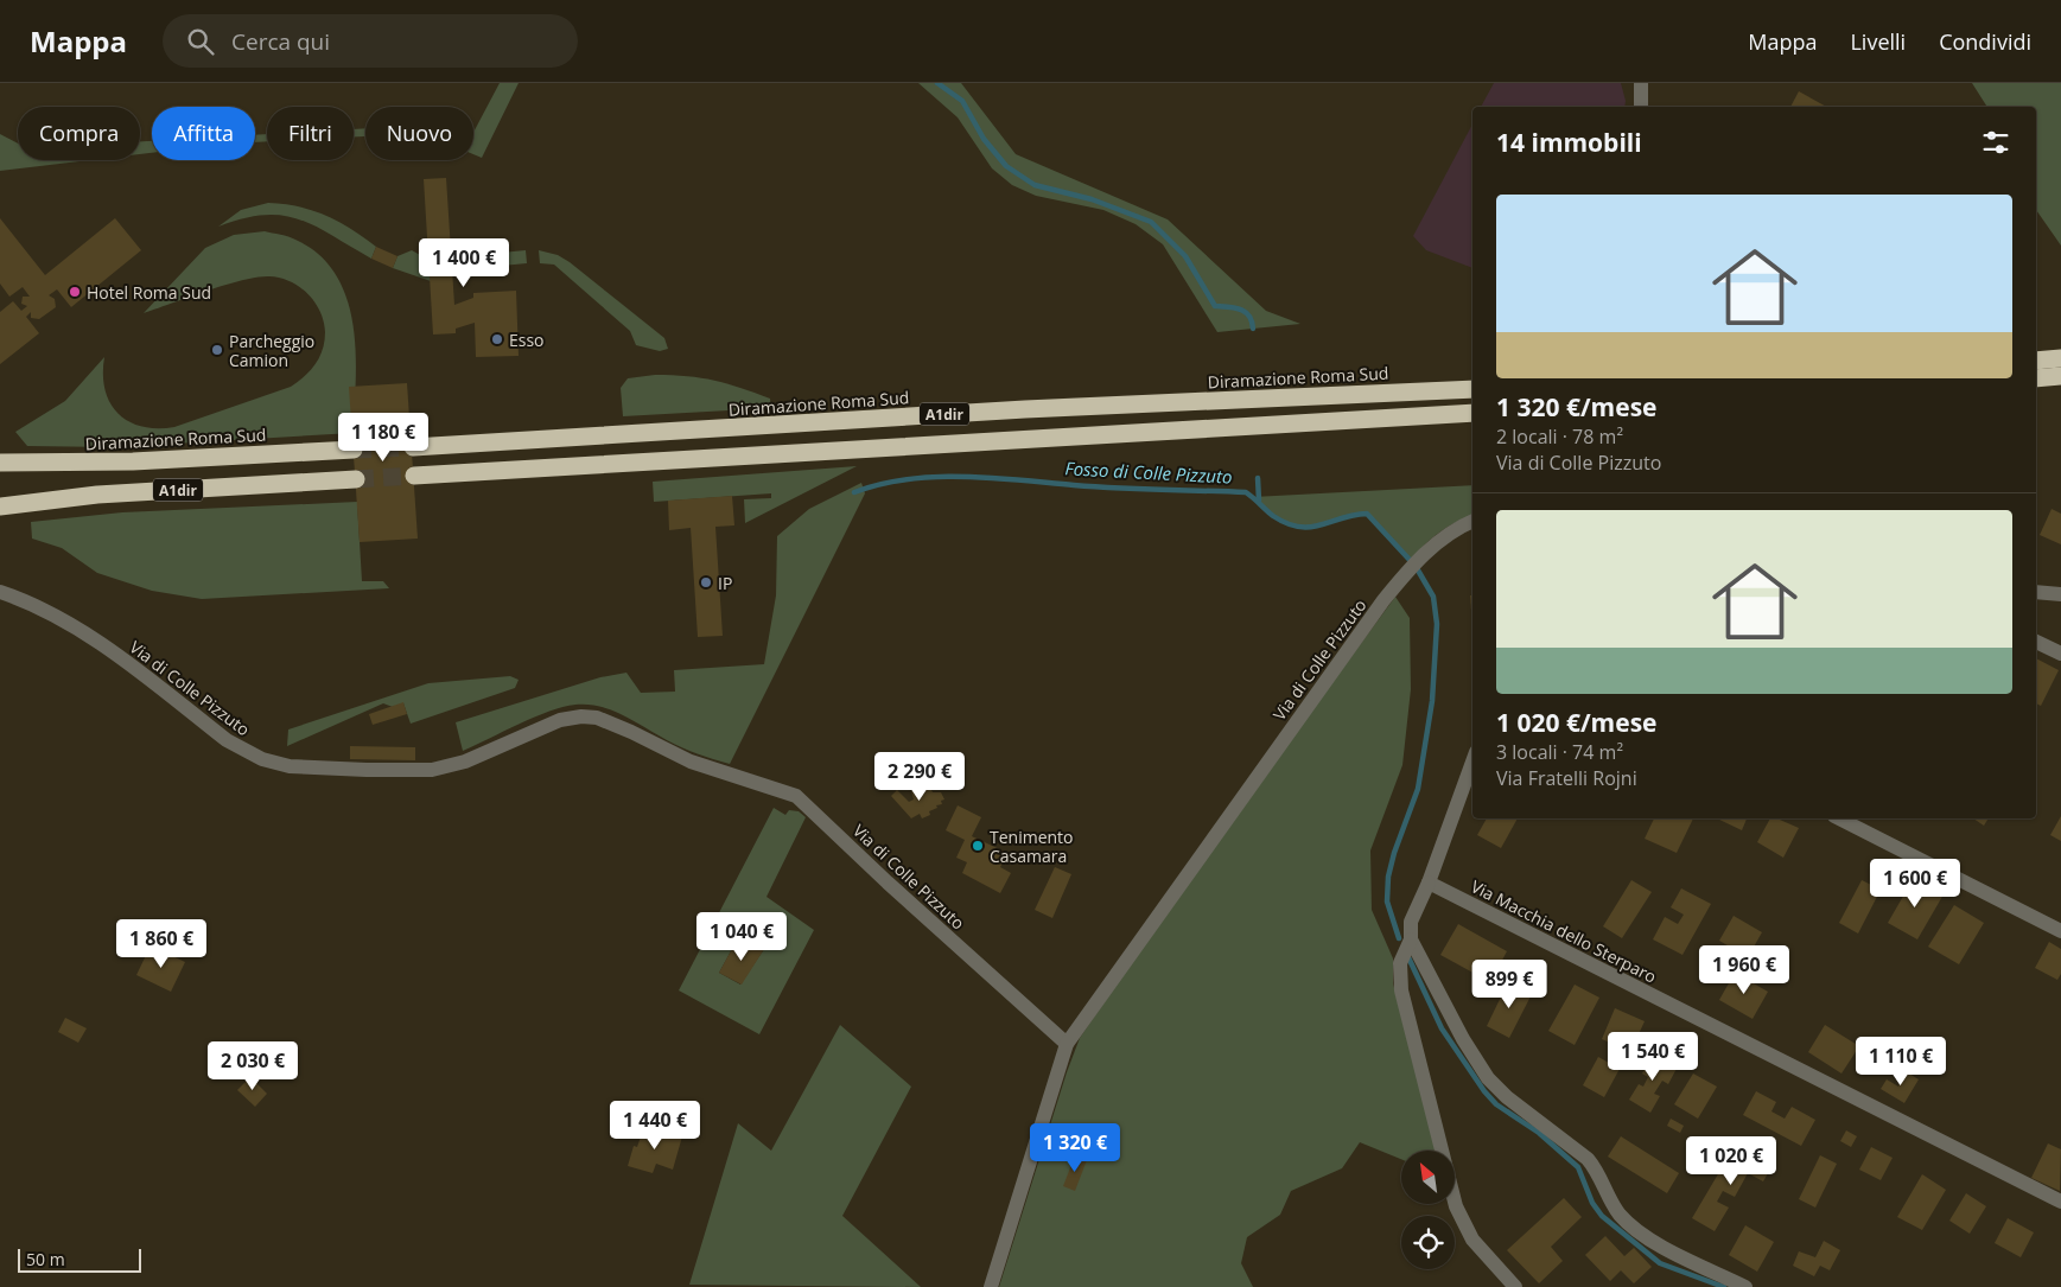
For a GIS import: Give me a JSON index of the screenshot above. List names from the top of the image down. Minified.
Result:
{"streets":{"highway":["Diramazione Roma Sud","A1dir"],"street":["Via di Colle Pizzuto","Via Macchia dello Sterparo"]},"water":["Fosso di Colle Pizzuto"],"places":["Hotel Roma Sud","Esso","Parcheggio Camion","IP","Tenimento Casamara"],"scale_bar":"50 m","north":"top left","page":{"header":"Mappa","search":"Cerca qui","nav":["Mappa","Livelli","Condividi"],"chip":["Compra","Affitta","Filtri","Nuovo"],"heading":"14 immobili","list":[{"name":"1 320 €/mese","note":"2 locali · 78 m² · Via di Colle Pizzuto"},{"name":"1 020 €/mese","note":"3 locali · 74 m² · Via Fratelli Rojni"}],"price":["1 400 €","1 180 €","2 290 €","1 600 €","1 040 €","1 860 €","1 960 €","899 €","1 540 €","1 110 €","2 030 €","1 440 €","1 320 €","1 020 €"],"scale":"50 m"}}
